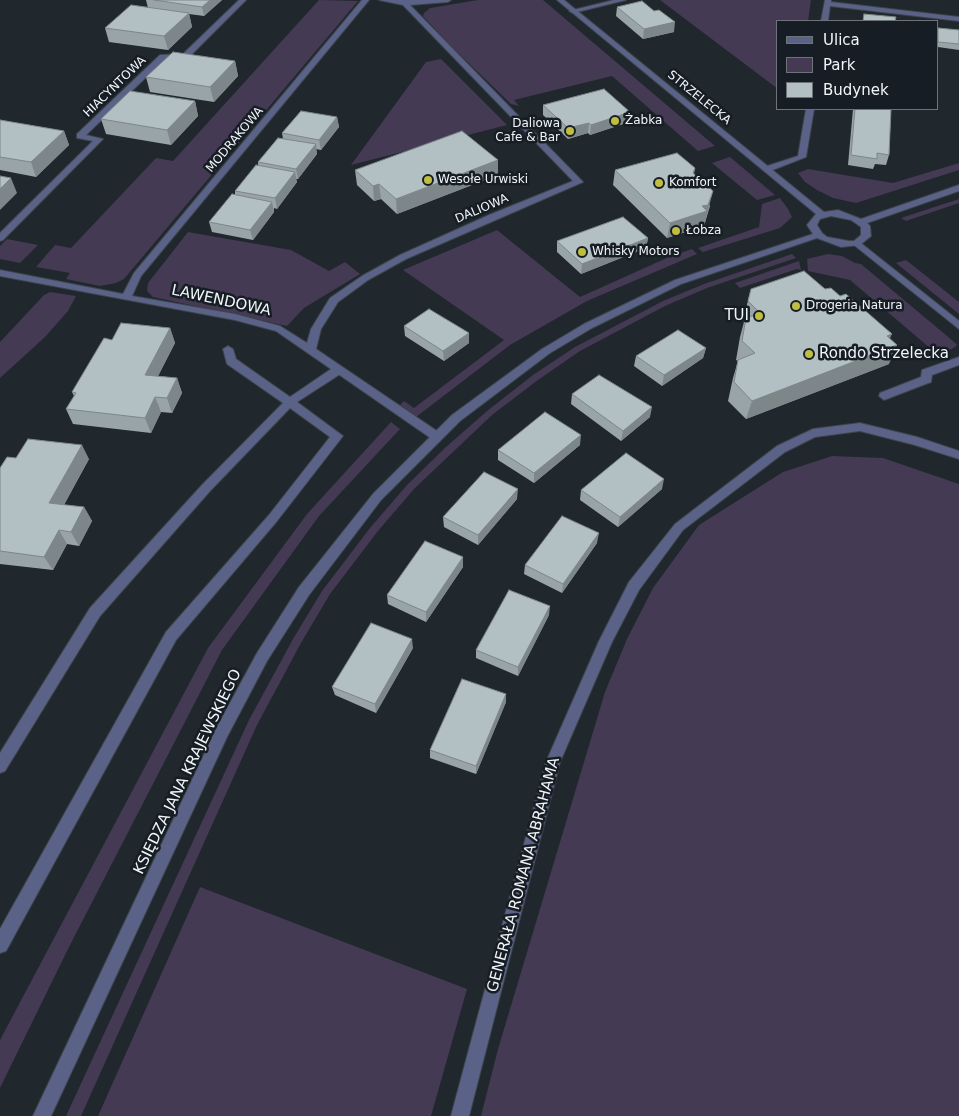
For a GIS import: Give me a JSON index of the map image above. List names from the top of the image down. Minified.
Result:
{"streets":{"street":["HIACYNTOWA","STRZELECKA","MODRAKOWA","DALIOWA","LAWENDOWA","KSIĘDZA JANA KRAJEWSKIEGO","GENERAŁA ROMANA ABRAHAMA"]},"crossings":[["MODRAKOWA","LAWENDOWA"],["DALIOWA","LAWENDOWA"],["LAWENDOWA","KSIĘDZA JANA KRAJEWSKIEGO"]],"places":["Żabka","Daliowa Cafe & Bar","Wesołe Urwiski","Komfort","Łobza","Whisky Motors","Drogeria Natura","TUI","Rondo Strzelecka"],"legend":["Ulica","Park","Budynek"]}
